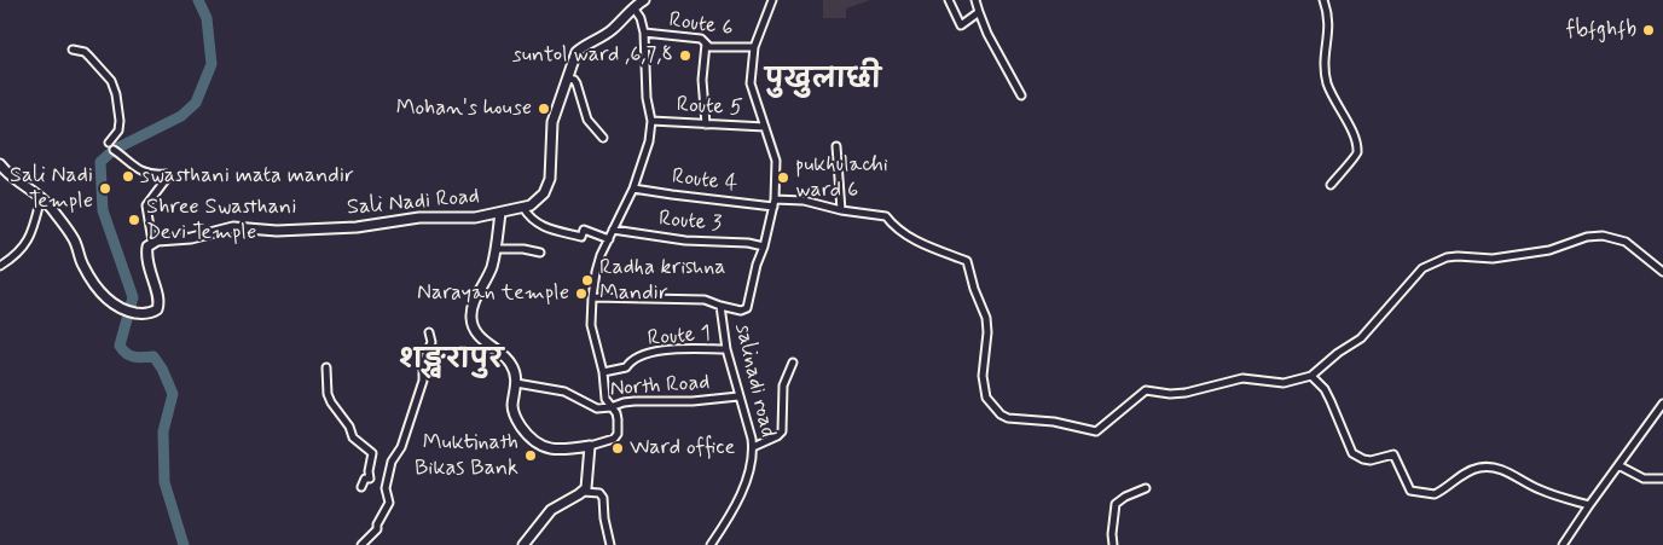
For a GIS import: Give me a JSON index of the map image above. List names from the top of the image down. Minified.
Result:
{"streets":{"main road":["Sali Nadi Road"],"street":["Route 6","Route 5","Route 4","Route 3","Route 1","salinadi road","North Road"]},"crossings":[["Route 6","salinadi road"],["Route 5","salinadi road"],["Route 4","salinadi road"],["Sali Nadi Road","North Road"],["Route 3","salinadi road"],["Route 1","salinadi road"],["salinadi road","North Road"]],"districts":["पुखुलाछी","शङ्खरापुर"],"places":["fbfghfb","suntol ward ,6,7,8","Mohan's house","swasthani mata mandir","pukhulachi ward 6","Sali Nadi Temple","Shree Swasthani Devi Temple","Radha krishna Mandir","Narayan temple","Ward office","Muktinath Bikas Bank"]}
